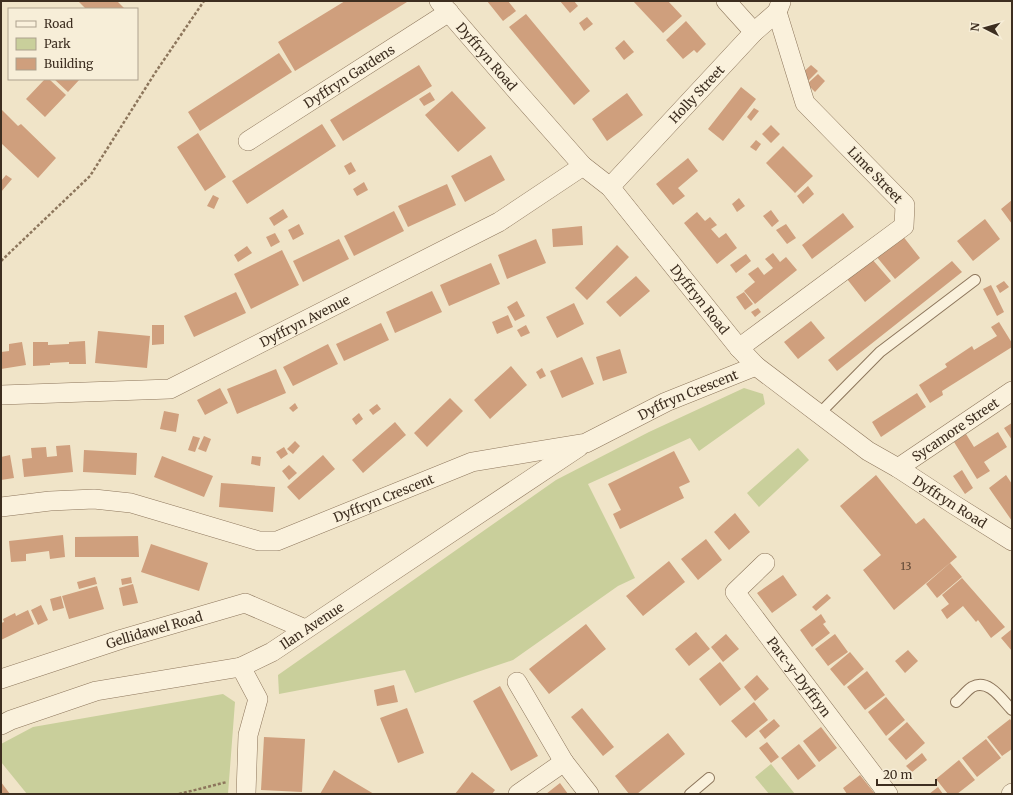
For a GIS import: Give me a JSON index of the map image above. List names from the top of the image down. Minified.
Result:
{"streets":{"street":["Dyffryn Road","Dyffryn Gardens","Holly Street","Lime Street","Dyffryn Avenue","Dyffryn Crescent","Sycamore Street","Ilan Avenue","Gellidawel Road","Parc-y-Dyffryn"]},"crossings":[["Dyffryn Road","Dyffryn Gardens"],["Dyffryn Road","Holly Street"],["Dyffryn Road","Lime Street"],["Dyffryn Road","Dyffryn Avenue"],["Dyffryn Road","Dyffryn Crescent"],["Dyffryn Road","Sycamore Street"],["Holly Street","Lime Street"],["Dyffryn Crescent","Ilan Avenue"],["Ilan Avenue","Gellidawel Road"]],"house_numbers":["13"],"legend":["Road","Park","Building"],"scale_bar":"20 m","north":"left"}
